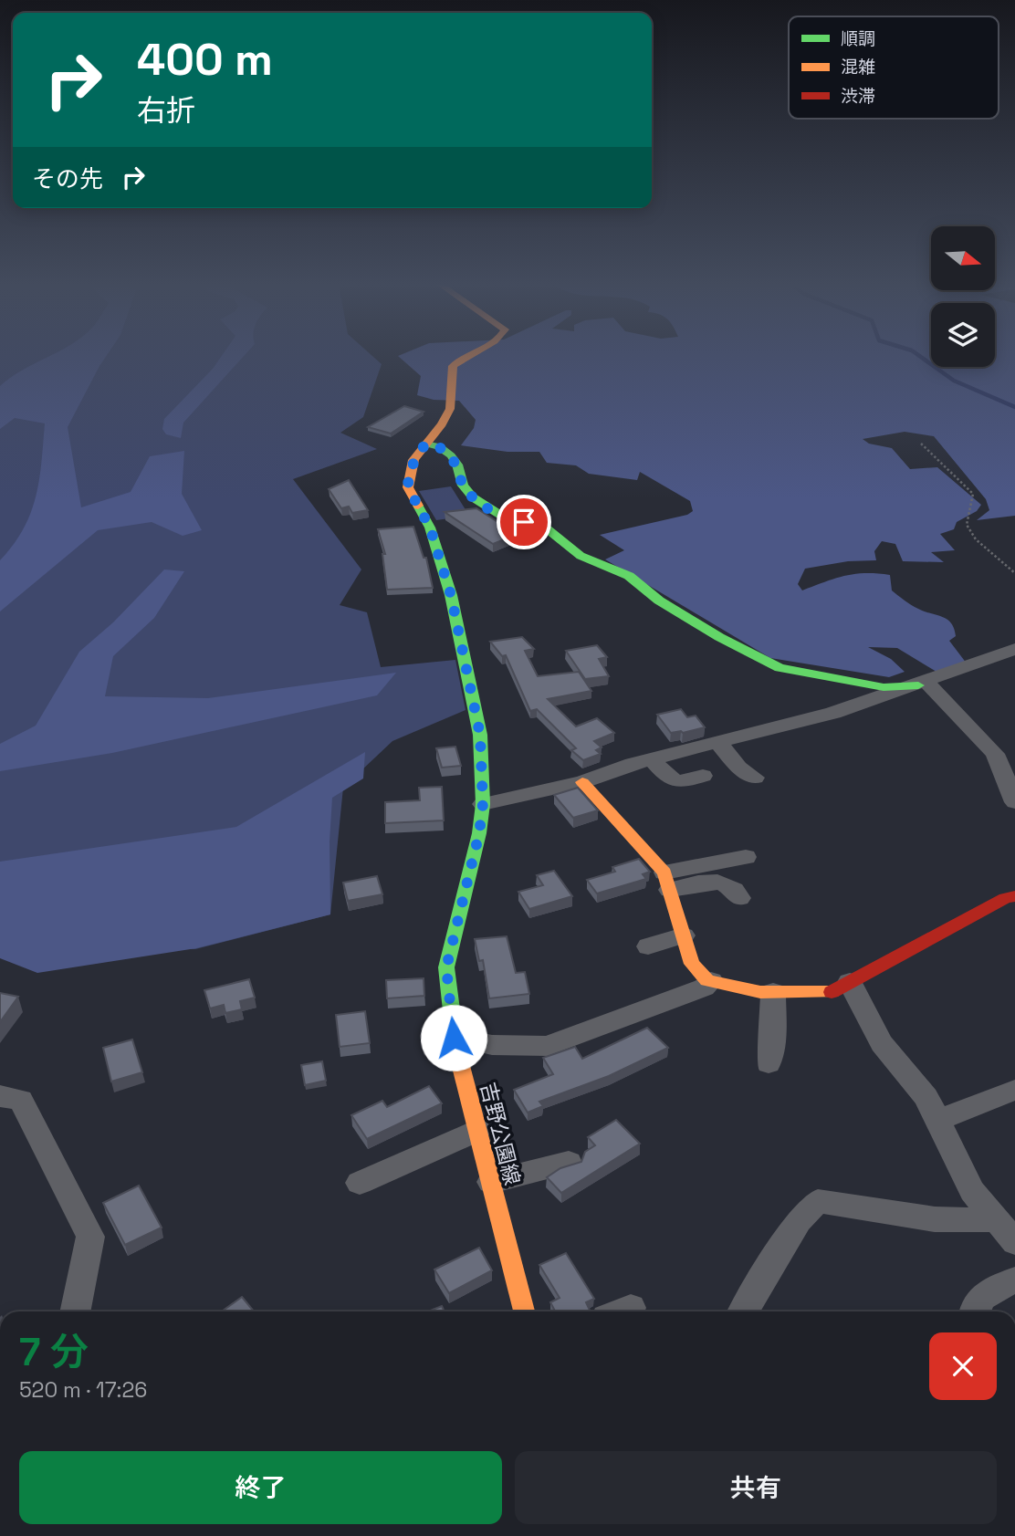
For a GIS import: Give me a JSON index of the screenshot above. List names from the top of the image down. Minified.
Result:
{"streets":{"main road":["吉野公園線"]},"legend":["順調","混雑","渋滞"],"north":"right","page":{"turn":["400 m","右折"],"then":"その先","heading":["7 分","520 m · 17:26"],"buttons":["終了","共有"]}}
